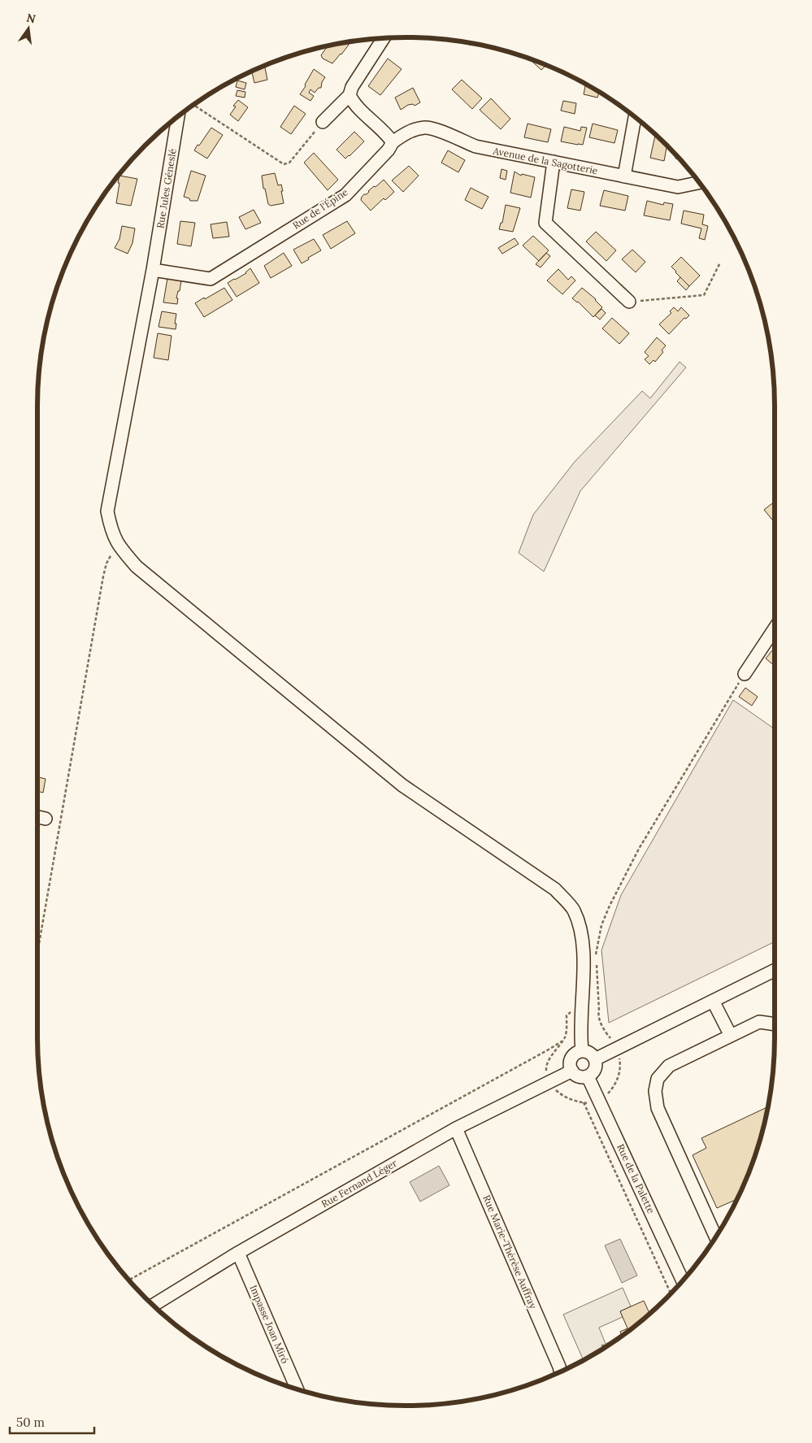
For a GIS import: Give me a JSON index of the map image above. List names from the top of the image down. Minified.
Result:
{"streets":{"street":["Avenue de la Sagotterie","Rue Jules Géneslé","Rue de l'Épine","Rue de la Palette","Rue Fernand Léger","Rue Marie-Thérèse Auffray","Impasse Joan Miró"]},"crossings":[["Avenue de la Sagotterie","Rue de l'Épine"],["Rue Jules Géneslé","Rue de l'Épine"],["Rue de la Palette","Rue Fernand Léger"],["Rue Fernand Léger","Rue Marie-Thérèse Auffray"],["Rue Fernand Léger","Impasse Joan Miró"]],"scale_bar":"50 m","north":"top"}
